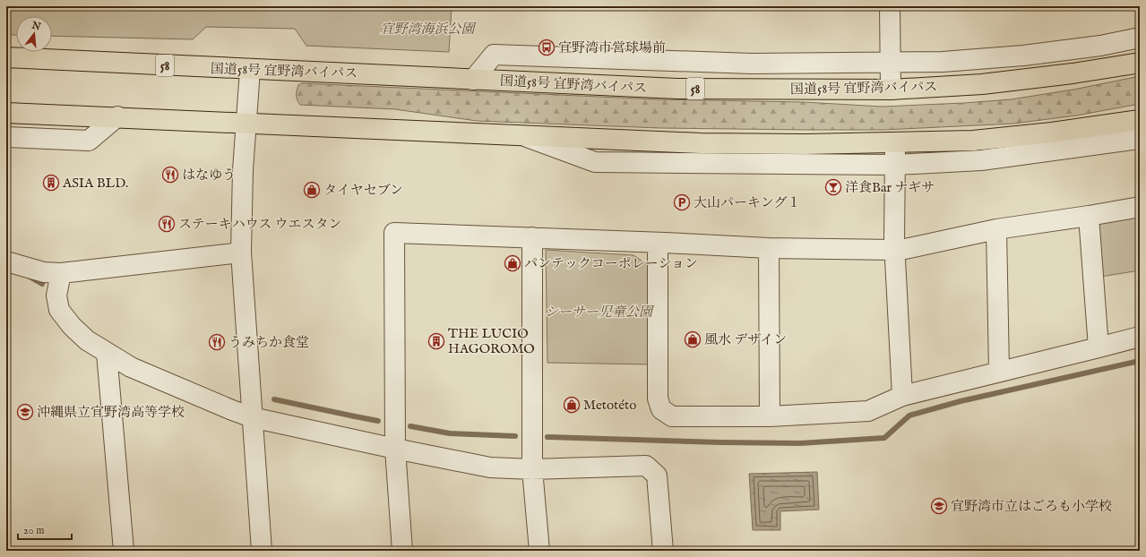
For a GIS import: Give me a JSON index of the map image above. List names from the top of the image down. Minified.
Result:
{"streets":{"highway":["58","国道58号 宜野湾バイパス"]},"parks":["宜野湾海浜公園","シーサー児童公園"],"places":{"bus stop":["宜野湾市営球場前"],"restaurant":["はなゆう","ステーキハウス ウエスタン","うみちか食堂"],"building":["ASIA BLD.","THE LUCIO HAGOROMO"],"bar":["洋食Bar ナギサ"],"shop":["タイヤセブン","パンテックコーポレーション","風水 デザイン","Metotéto"],"parking":["大山パーキング１"],"school or university":["沖縄県立宜野湾高等学校","宜野湾市立はごろも小学校"]},"scale_bar":"20 m","north":"top"}
